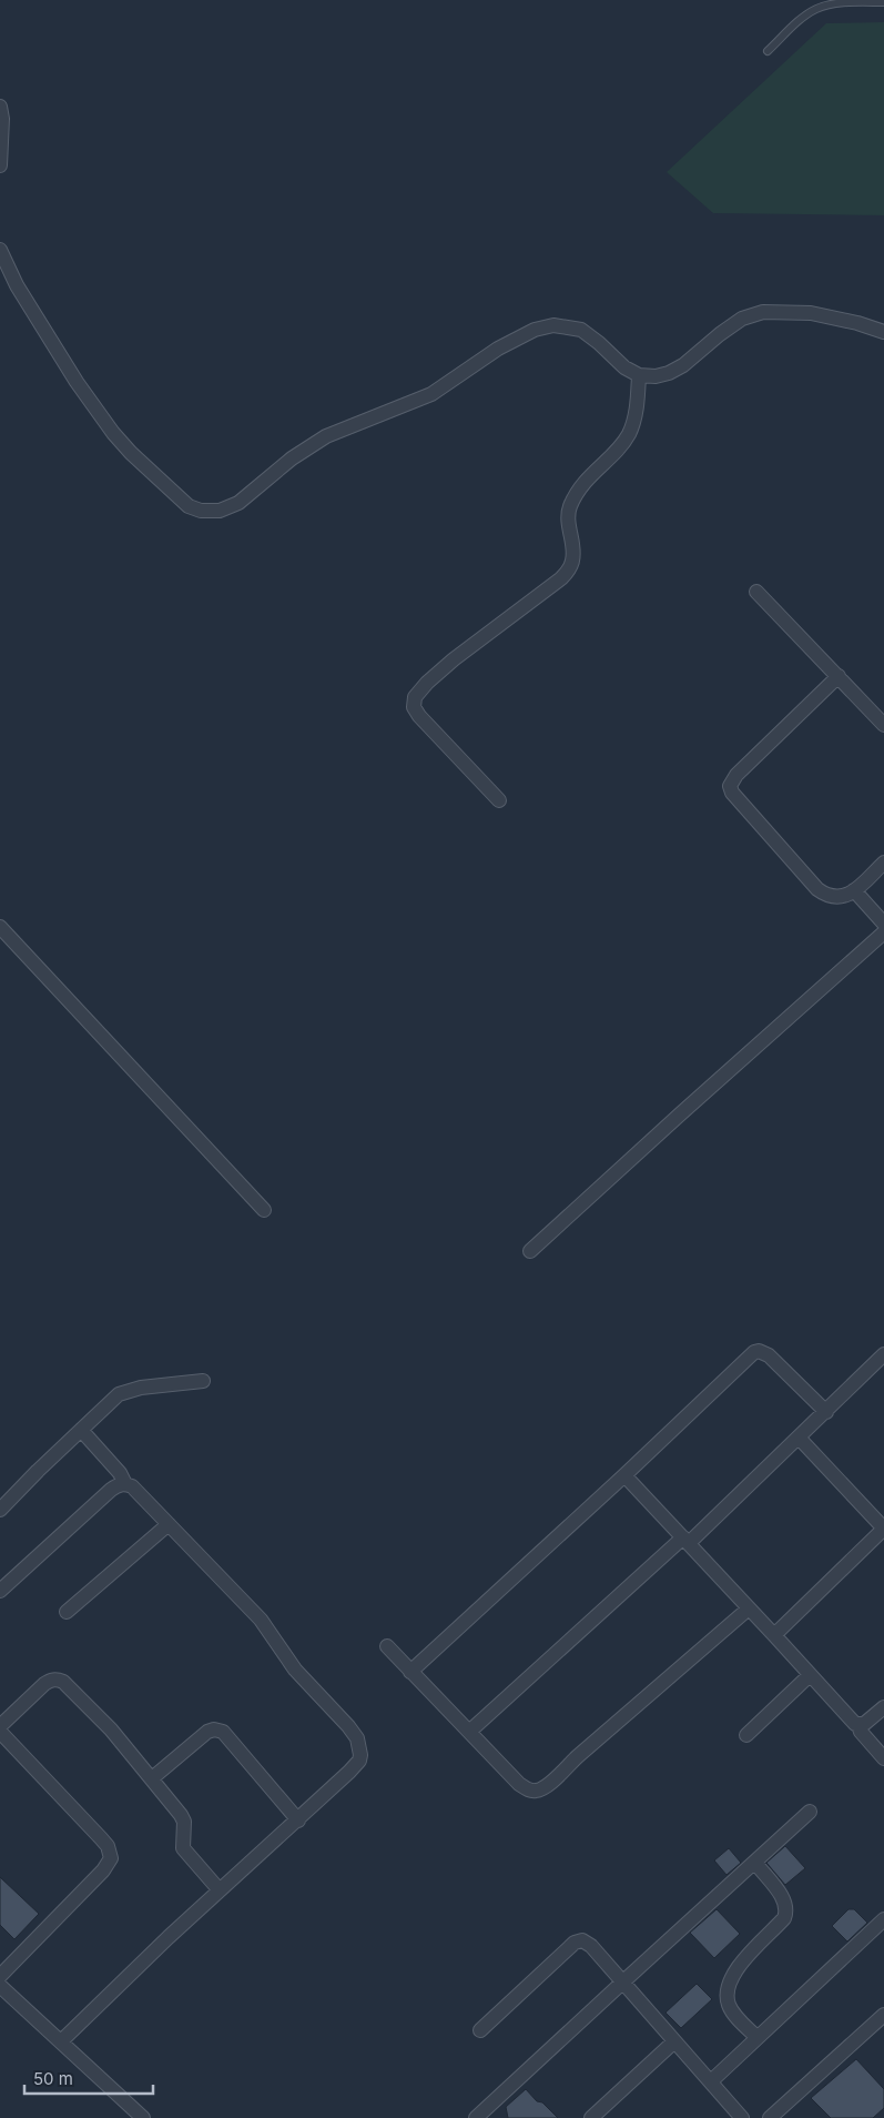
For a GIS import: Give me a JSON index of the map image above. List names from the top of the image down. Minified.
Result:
{"scale_bar":"50 m"}
